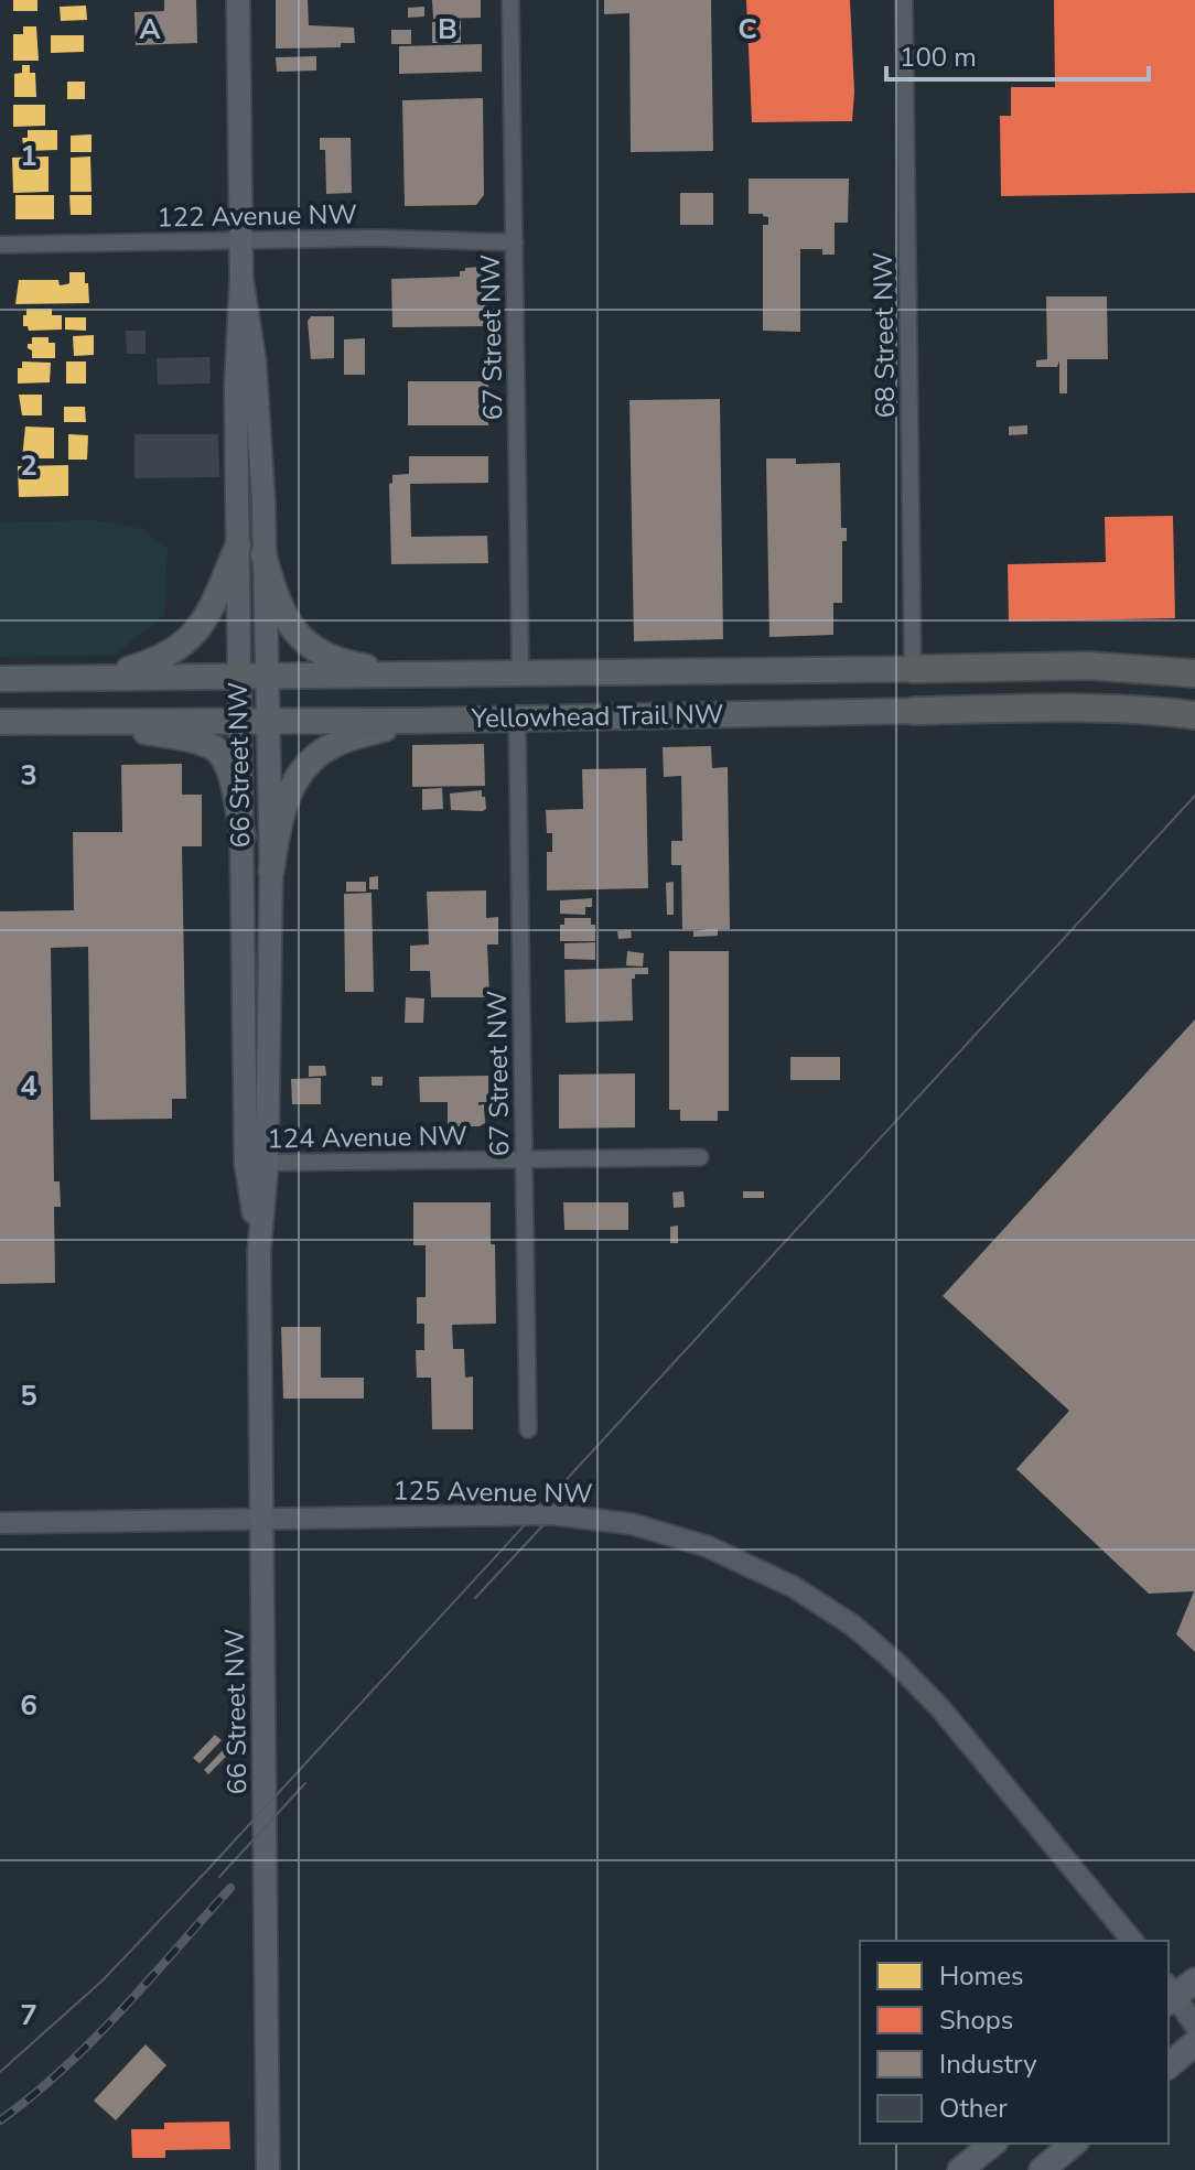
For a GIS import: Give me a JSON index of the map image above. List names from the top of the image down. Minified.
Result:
{"streets":{"highway":["Yellowhead Trail NW"],"main road":["66 Street NW"],"street":["122 Avenue NW","68 Street NW","67 Street NW","124 Avenue NW","125 Avenue NW"]},"crossings":[["122 Avenue NW","67 Street NW"],["122 Avenue NW","66 Street NW"],["68 Street NW","Yellowhead Trail NW"],["67 Street NW","Yellowhead Trail NW"],["67 Street NW","124 Avenue NW"],["Yellowhead Trail NW","66 Street NW"],["66 Street NW","124 Avenue NW"],["66 Street NW","125 Avenue NW"]],"legend":["Homes","Shops","Industry","Other"],"scale_bar":"100 m","grid":{"columns":["A","B","C"],"rows":["1","2","3","4","5","6","7"]}}
